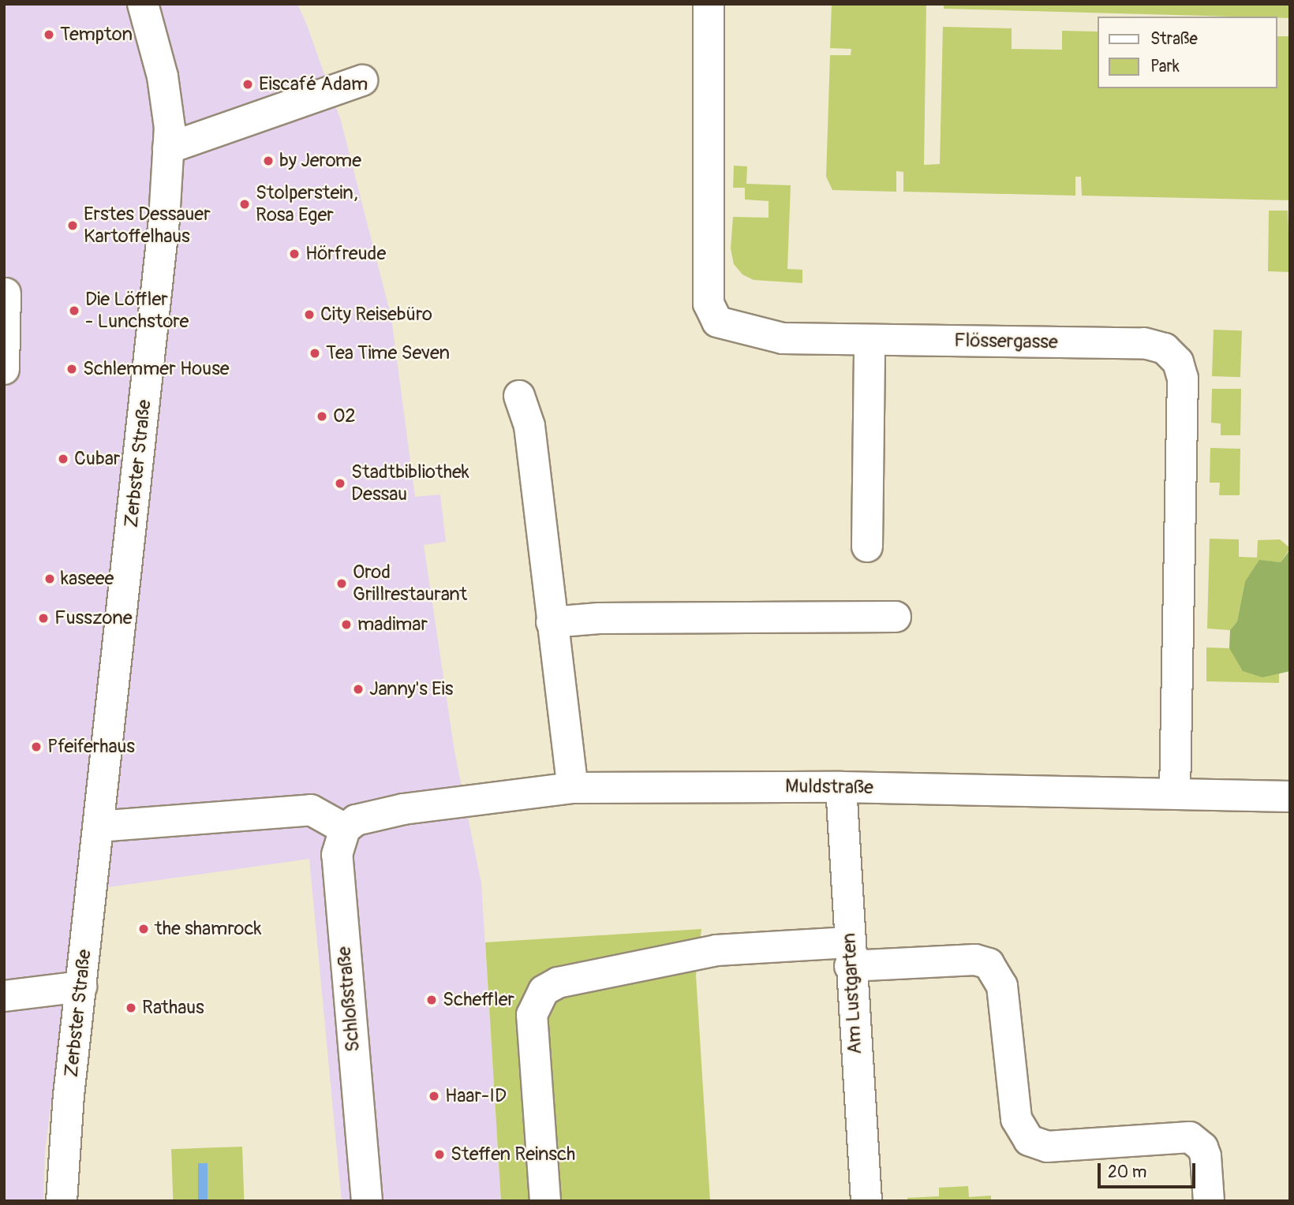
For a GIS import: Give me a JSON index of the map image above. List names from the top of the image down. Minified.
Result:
{"streets":{"street":["Flössergasse","Zerbster Straße","Muldstraße","Am Lustgarten","Schloßstraße"]},"crossings":[["Flössergasse","Muldstraße"],["Muldstraße","Am Lustgarten"],["Muldstraße","Schloßstraße"]],"places":["Tempton","Eiscafé Adam","by Jerome","Stolperstein, Rosa Eger","Erstes Dessauer Kartoffelhaus","Hörfreude","Die Löffler - Lunchstore","City Reisebüro","Tea Time Seven","Schlemmer House","O2","Cubar","Stadtbibliothek Dessau","kaseee","Orod Grillrestaurant","Fusszone","madimar","Janny's Eis","Pfeiferhaus","the shamrock","Scheffler","Rathaus","Haar-ID","Steffen Reinsch"],"legend":["Straße","Park"],"scale_bar":"20 m"}
